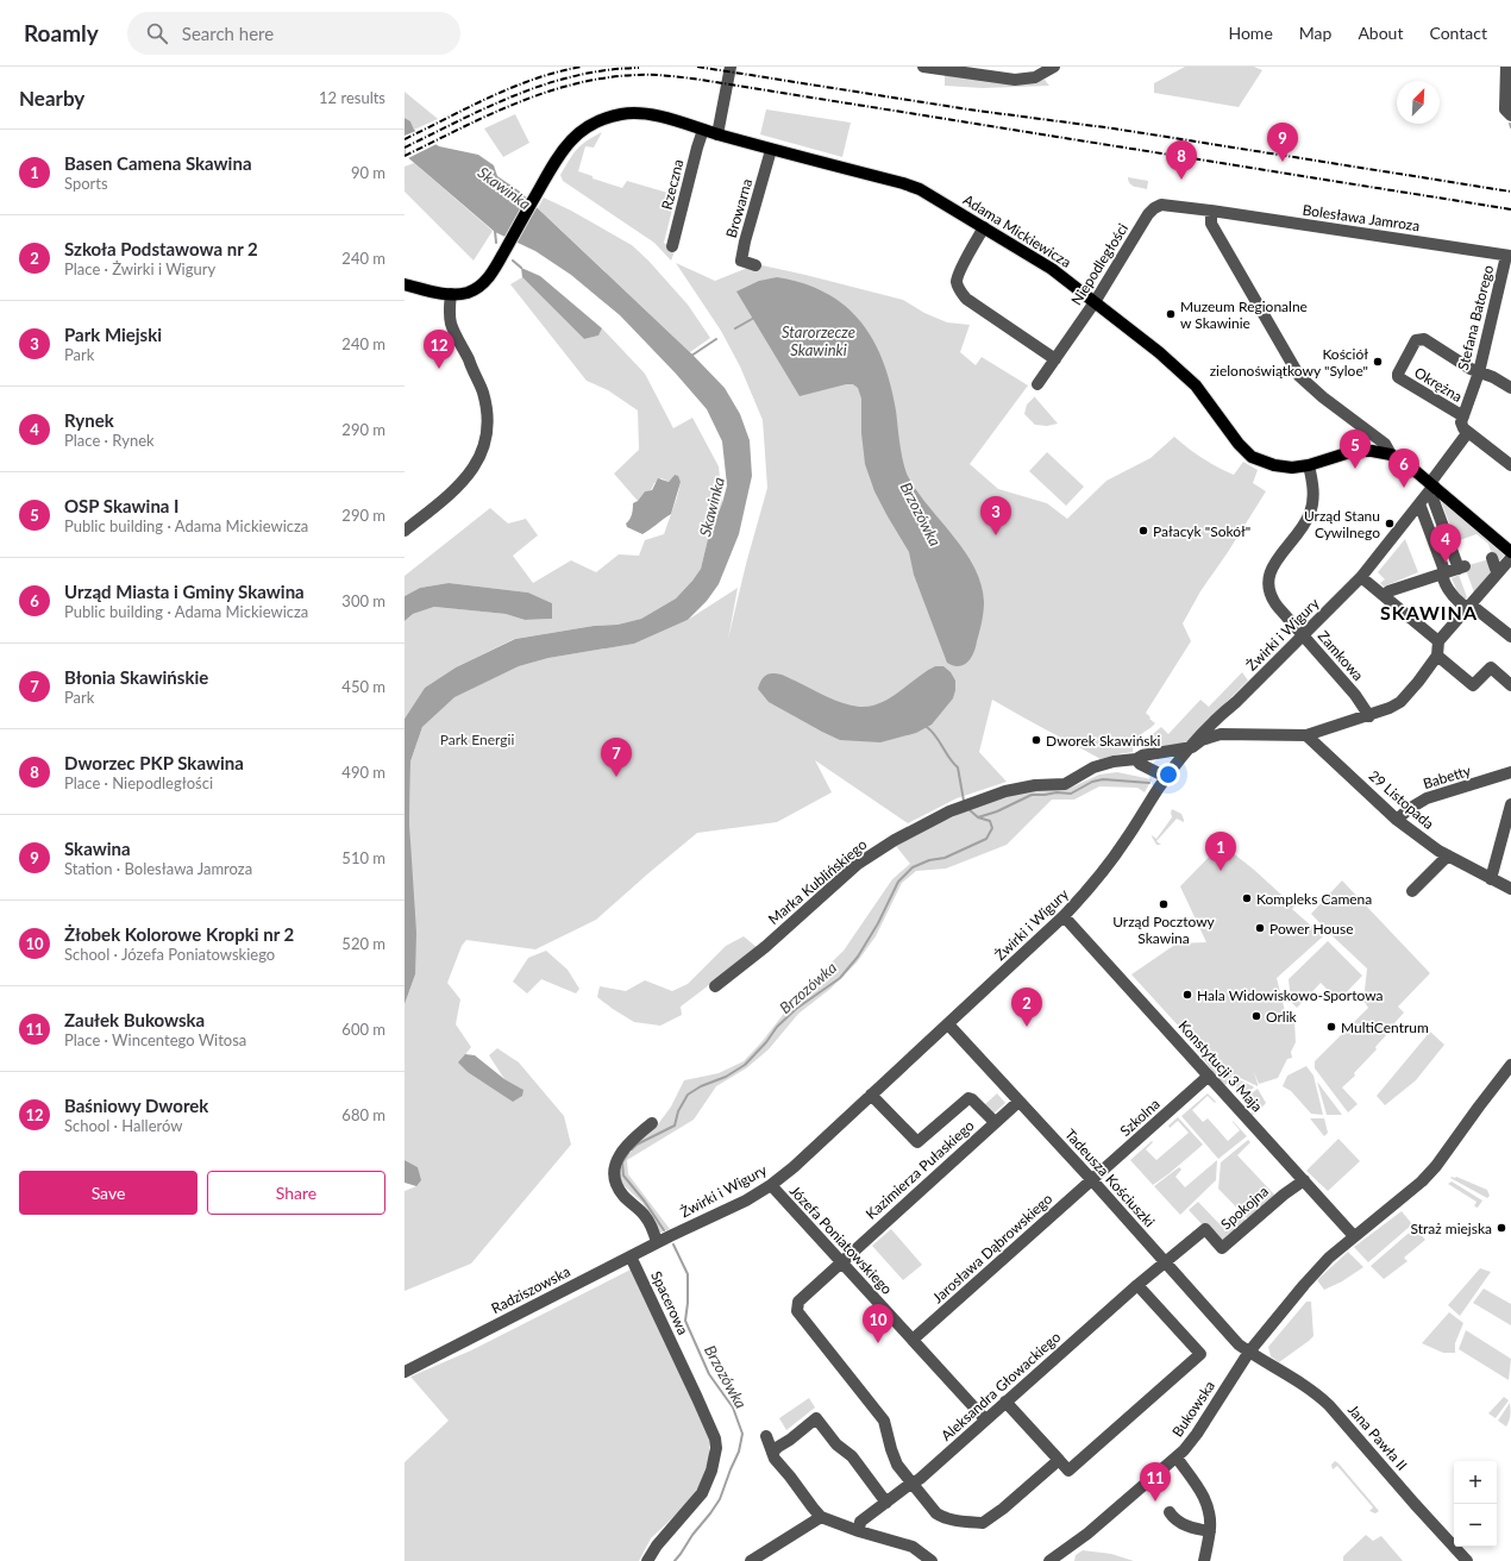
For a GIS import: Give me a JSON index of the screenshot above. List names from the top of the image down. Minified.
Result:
{"streets":{"main road":["Adama Mickiewicza"],"street":["Rzeczna","Browarna","Bolesława Jamroza","Niepodległości","Stefana Batorego","Okrężna","Żwirki i Wigury","Zamkowa","Babetty","29 Listopada","Marka Kublińskiego","Konstytucji 3 Maja","Szkolna","Kazimierza Pułaskiego","Tadeusza Kościuszki","Spokojna","Józefa Poniatowskiego","Jarosława Dąbrowskiego","Radziszowska","Spacerowa","Aleksandra Głowackiego","Bukowska","Jana Pawła II"]},"crossings":[["Rzeczna","Adama Mickiewicza"],["Browarna","Adama Mickiewicza"],["Bolesława Jamroza","Niepodległości"],["Bolesława Jamroza","Stefana Batorego"],["Adama Mickiewicza","Niepodległości"],["Adama Mickiewicza","Żwirki i Wigury"],["Adama Mickiewicza","Zamkowa"],["Stefana Batorego","Okrężna"],["Żwirki i Wigury","Zamkowa"],["Żwirki i Wigury","Marka Kublińskiego"],["Żwirki i Wigury","Konstytucji 3 Maja"],["Żwirki i Wigury","Tadeusza Kościuszki"],["Żwirki i Wigury","Józefa Poniatowskiego"],["Żwirki i Wigury","Radziszowska"],["Babetty","29 Listopada"],["Konstytucji 3 Maja","Szkolna"],["Konstytucji 3 Maja","Spokojna"],["Konstytucji 3 Maja","Bukowska"],["Szkolna","Tadeusza Kościuszki"],["Szkolna","Jarosława Dąbrowskiego"],["Kazimierza Pułaskiego","Tadeusza Kościuszki"],["Kazimierza Pułaskiego","Józefa Poniatowskiego"],["Kazimierza Pułaskiego","Aleksandra Głowackiego"],["Tadeusza Kościuszki","Spokojna"],["Tadeusza Kościuszki","Jarosława Dąbrowskiego"],["Tadeusza Kościuszki","Aleksandra Głowackiego"],["Tadeusza Kościuszki","Bukowska"],["Tadeusza Kościuszki","Jana Pawła II"],["Spokojna","Aleksandra Głowackiego"],["Józefa Poniatowskiego","Jarosława Dąbrowskiego"],["Józefa Poniatowskiego","Aleksandra Głowackiego"],["Radziszowska","Spacerowa"],["Bukowska","Jana Pawła II"]],"districts":["SKAWINA"],"water":["Skawinka","Starorzecze Skawinki","Brzozówka"],"parks":["Park Energii"],"places":["Muzeum Regionalne w Skawinie","Kościół zielonoświątkowy \"Syloe\"","Urząd Stanu Cywilnego","Pałacyk \"Sokół\"","Dworek Skawiński","Kompleks Camena","Urząd Pocztowy Skawina","Power House","Hala Widowiskowo-Sportowa","Orlik","MultiCentrum","Straż miejska"],"north":"top right","page":{"header":"Roamly","search":"Search here","nav":["Home","Map","About","Contact"],"heading":["Nearby","12 results"],"pins":["9","8","12","5","6","3","4","7","1","2","10","11"],"list":[{"mark":"1","name":"Basen Camena Skawina","note":"Sports","value":"90 m"},{"mark":"2","name":"Szkoła Podstawowa nr 2","note":"Place · Żwirki i Wigury","value":"240 m"},{"mark":"3","name":"Park Miejski","note":"Park","value":"240 m"},{"mark":"4","name":"Rynek","note":"Place · Rynek","value":"290 m"},{"mark":"5","name":"OSP Skawina I","note":"Public building · Adama Mickiewicza","value":"290 m"},{"mark":"6","name":"Urząd Miasta i Gminy Skawina","note":"Public building · Adama Mickiewicza","value":"300 m"},{"mark":"7","name":"Błonia Skawińskie","note":"Park","value":"450 m"},{"mark":"8","name":"Dworzec PKP Skawina","note":"Place · Niepodległości","value":"490 m"},{"mark":"9","name":"Skawina","note":"Station · Bolesława Jamroza","value":"510 m"},{"mark":"10","name":"Żłobek Kolorowe Kropki nr 2","note":"School · Józefa Poniatowskiego","value":"520 m"},{"mark":"11","name":"Zaułek Bukowska","note":"Place · Wincentego Witosa","value":"600 m"},{"mark":"12","name":"Baśniowy Dworek","note":"School · Hallerów","value":"680 m"}],"buttons":["Save","Share"],"map_buttons":["+","−"]}}
